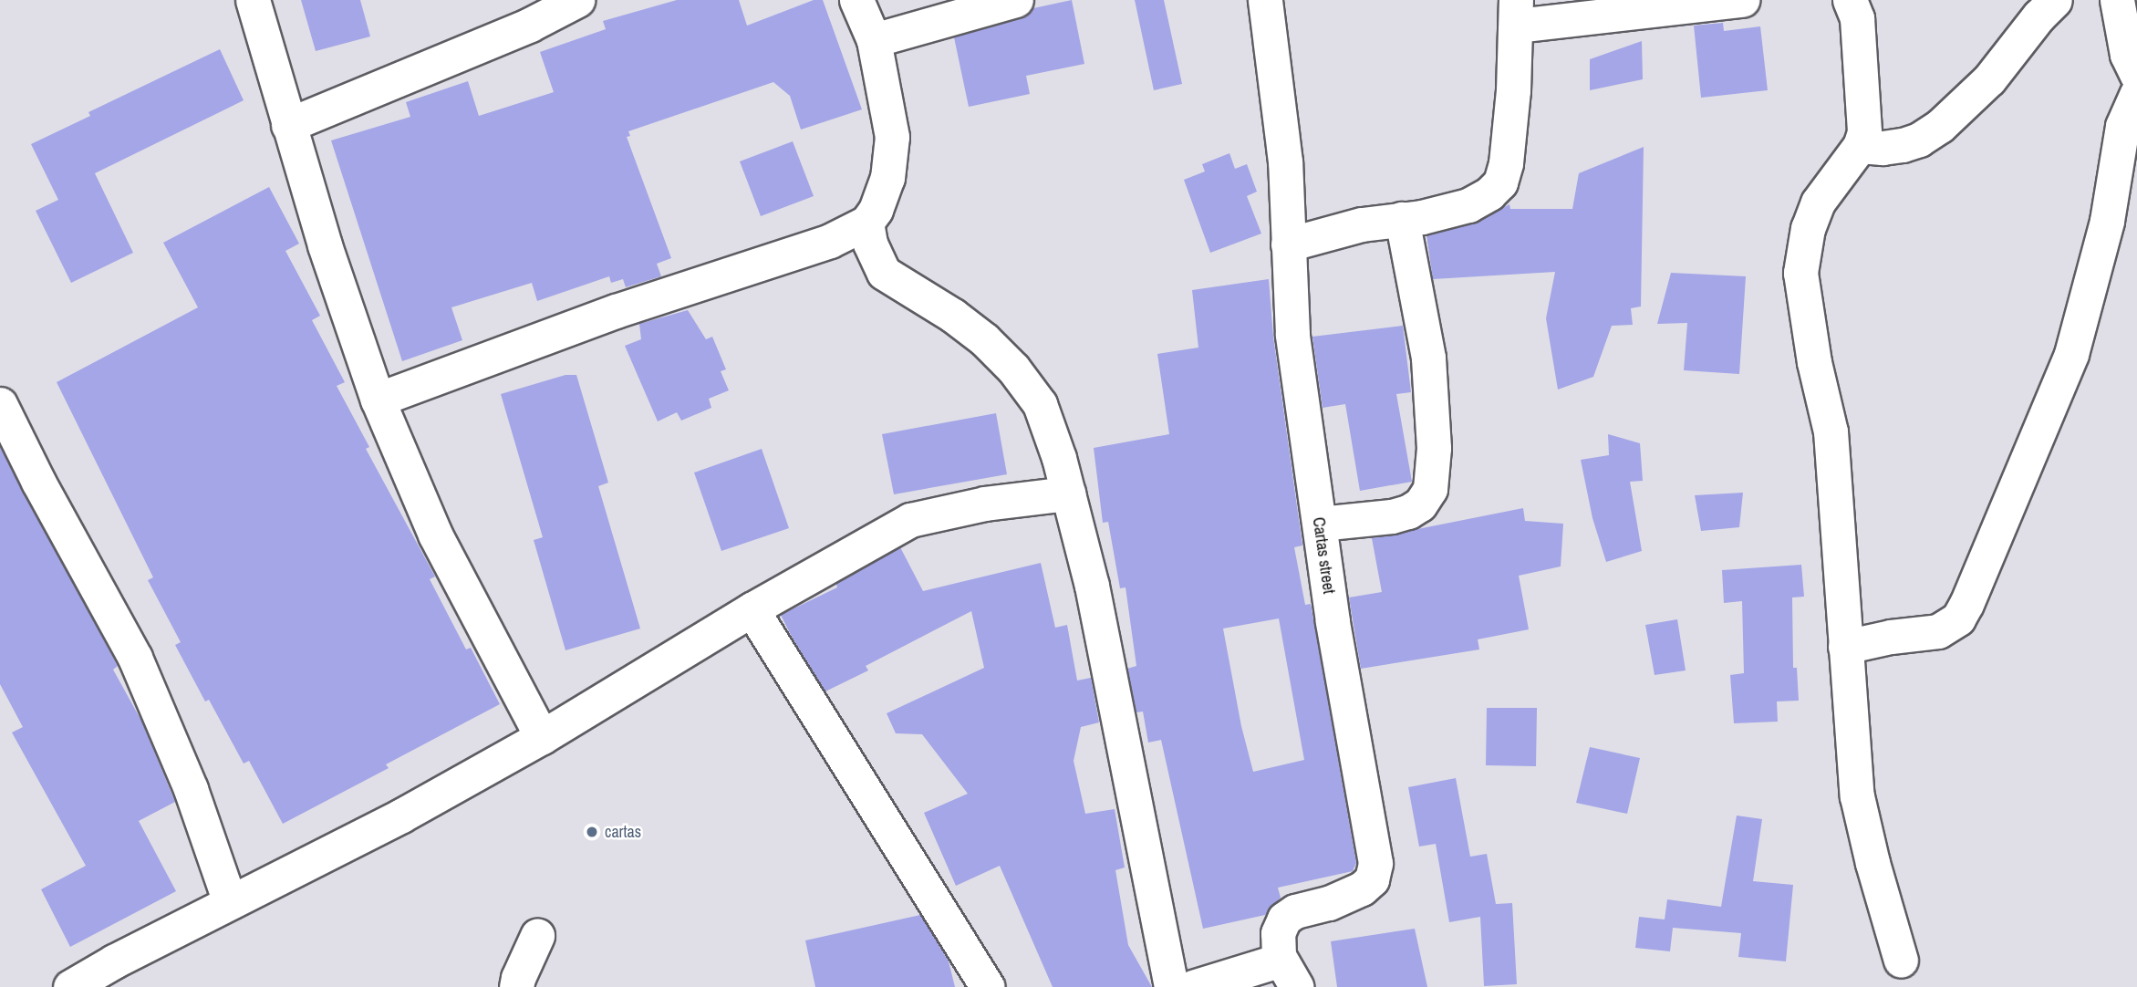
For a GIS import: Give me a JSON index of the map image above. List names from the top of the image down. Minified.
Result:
{"streets":{"street":["Cartas street"]},"places":["cartas"]}
